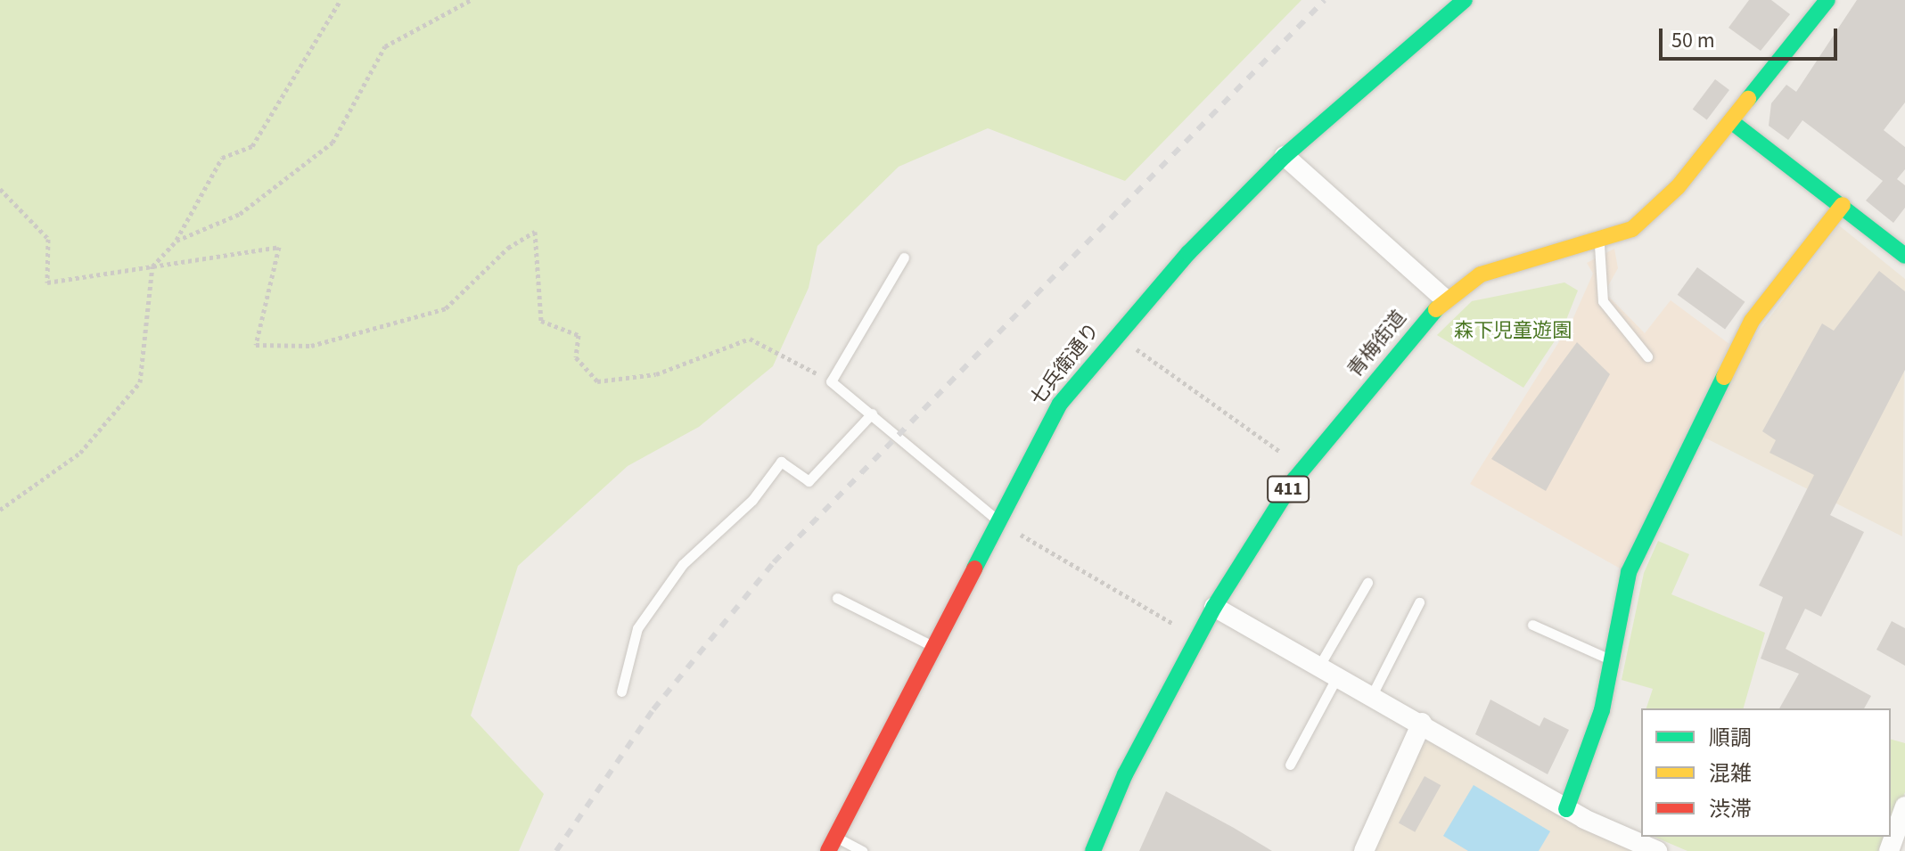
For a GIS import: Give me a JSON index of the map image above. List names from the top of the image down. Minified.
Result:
{"streets":{"main road":["青梅街道","七兵衛通り","411"]},"parks":["森下児童遊園"],"legend":["順調","混雑","渋滞"],"scale_bar":"50 m"}
